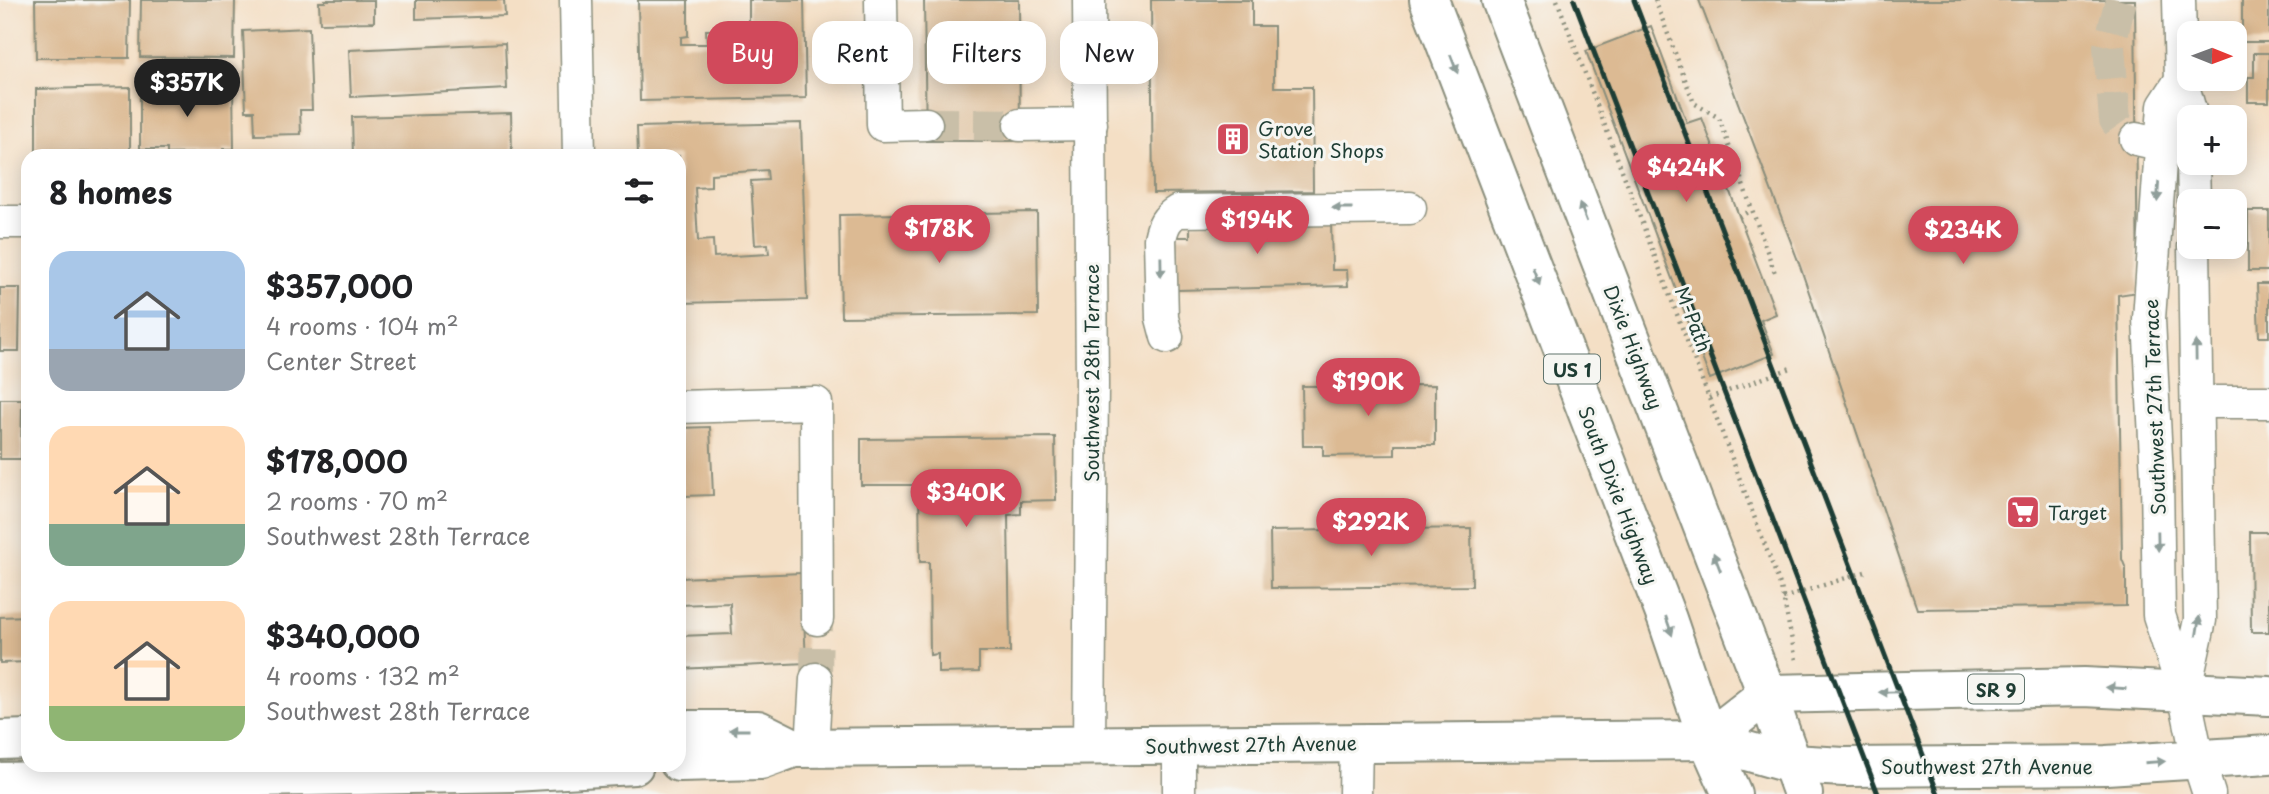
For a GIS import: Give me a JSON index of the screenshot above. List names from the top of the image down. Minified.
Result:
{"streets":{"main road":["Dixie Highway","US 1","South Dixie Highway","SR 9","Southwest 27th Avenue"],"street":["Southwest 28th Terrace","Southwest 27th Terrace"],"path":["M-Path"]},"crossings":[["Dixie Highway","SR 9"],["Southwest 28th Terrace","Southwest 27th Avenue"],["Southwest 27th Terrace","SR 9"],["Southwest 27th Terrace","Southwest 27th Avenue"],["South Dixie Highway","Southwest 27th Avenue"]],"one_way":["Dixie Highway","South Dixie Highway"],"places":{"building":["Grove Station Shops"],"supermarket":["Target"]},"north":"right","page":{"map_buttons":["+","−"],"chip":["Buy","Rent","Filters","New"],"price":["$357K","$424K","$194K","$178K","$234K","$190K","$340K","$292K"],"heading":"8 homes","list":[{"name":"$357,000","note":"4 rooms · 104 m² · Center Street"},{"name":"$178,000","note":"2 rooms · 70 m² · Southwest 28th Terrace"},{"name":"$340,000","note":"4 rooms · 132 m² · Southwest 28th Terrace"}]}}
